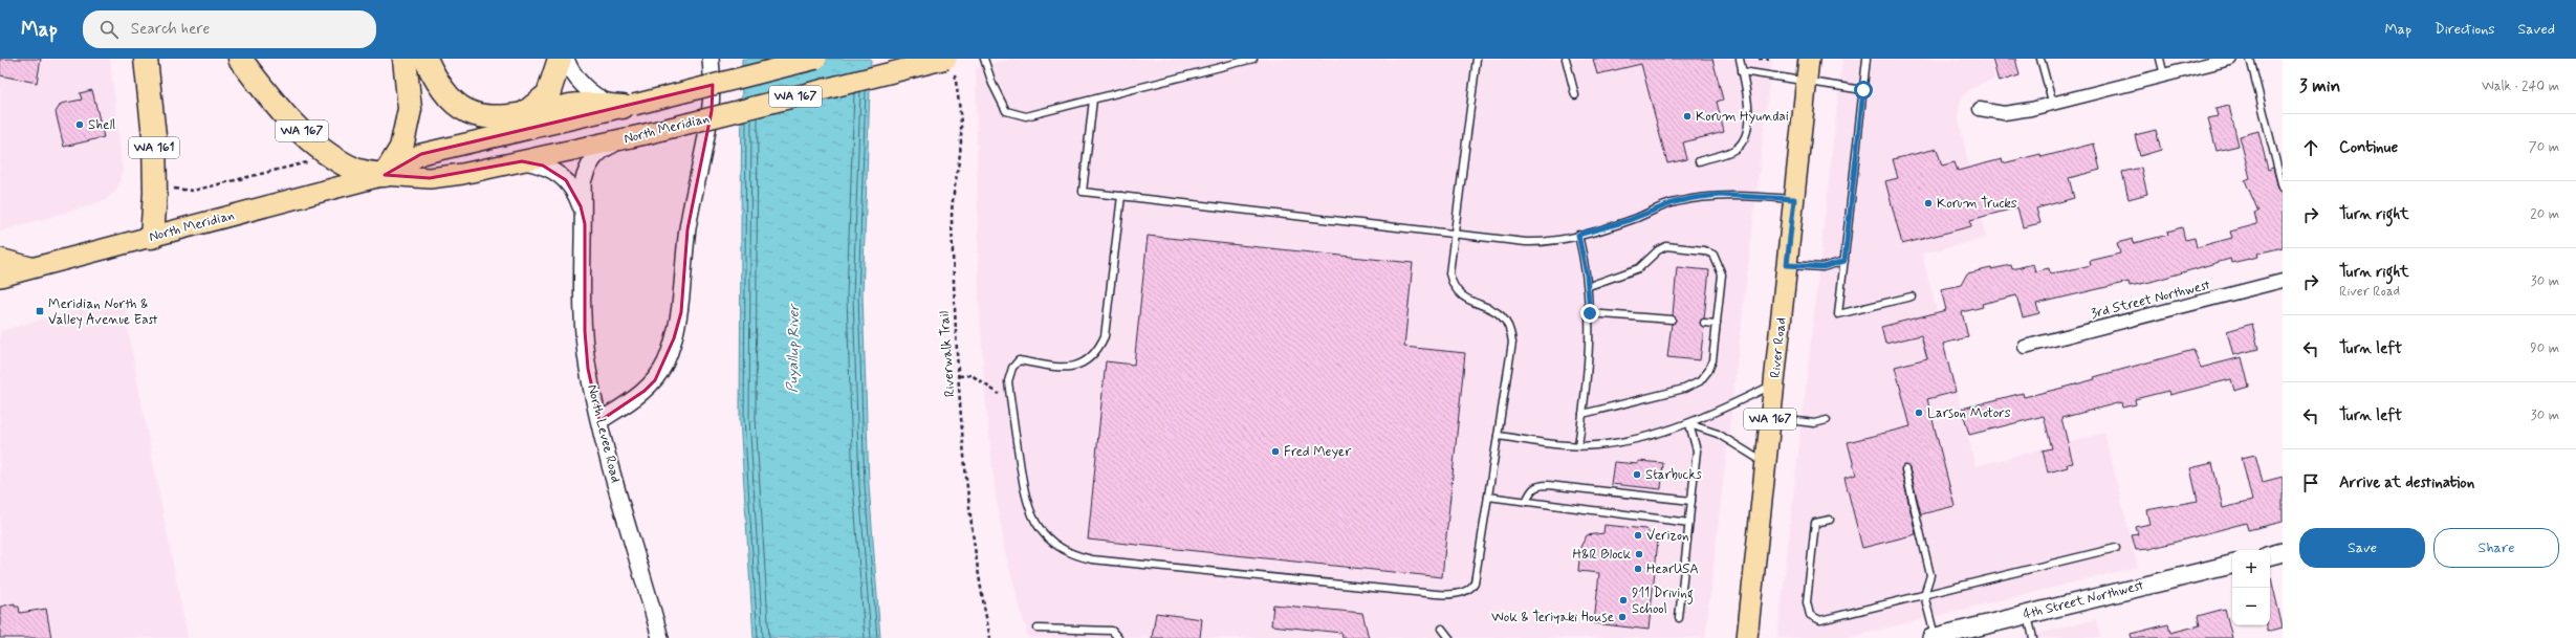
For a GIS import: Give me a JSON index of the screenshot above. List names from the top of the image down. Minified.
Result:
{"streets":{"highway":["WA 167","WA 161"],"main road":["North Meridian","River Road","4th Street Northwest"],"street":["3rd Street Northwest","North Levee Road"],"path":["Riverwalk Trail"]},"crossings":[["WA 167","North Meridian"],["North Meridian","WA 161"],["North Meridian","Riverwalk Trail"]],"water":["Puyallup River"],"places":{"other":["Korum Hyundai","Shell","Korum Trucks","Larson Motors","Fred Meyer","Starbucks","Verizon","H&R Block","HearUSA","911 Driving School","Wok & Teriyaki House"],"transit":["Meridian North & Valley Avenue East"]},"page":{"header":"Map","search":"Search here","nav":["Map","Directions","Saved"],"heading":["3 min","Walk · 240 m"],"list":[["Continue","70 m"],["Turn right","20 m"],["Turn right","River Road","30 m"],["Turn left","90 m"],["Turn left","30 m"],"Arrive at destination"],"buttons":["Save","Share"],"map_buttons":["+","−"]}}
